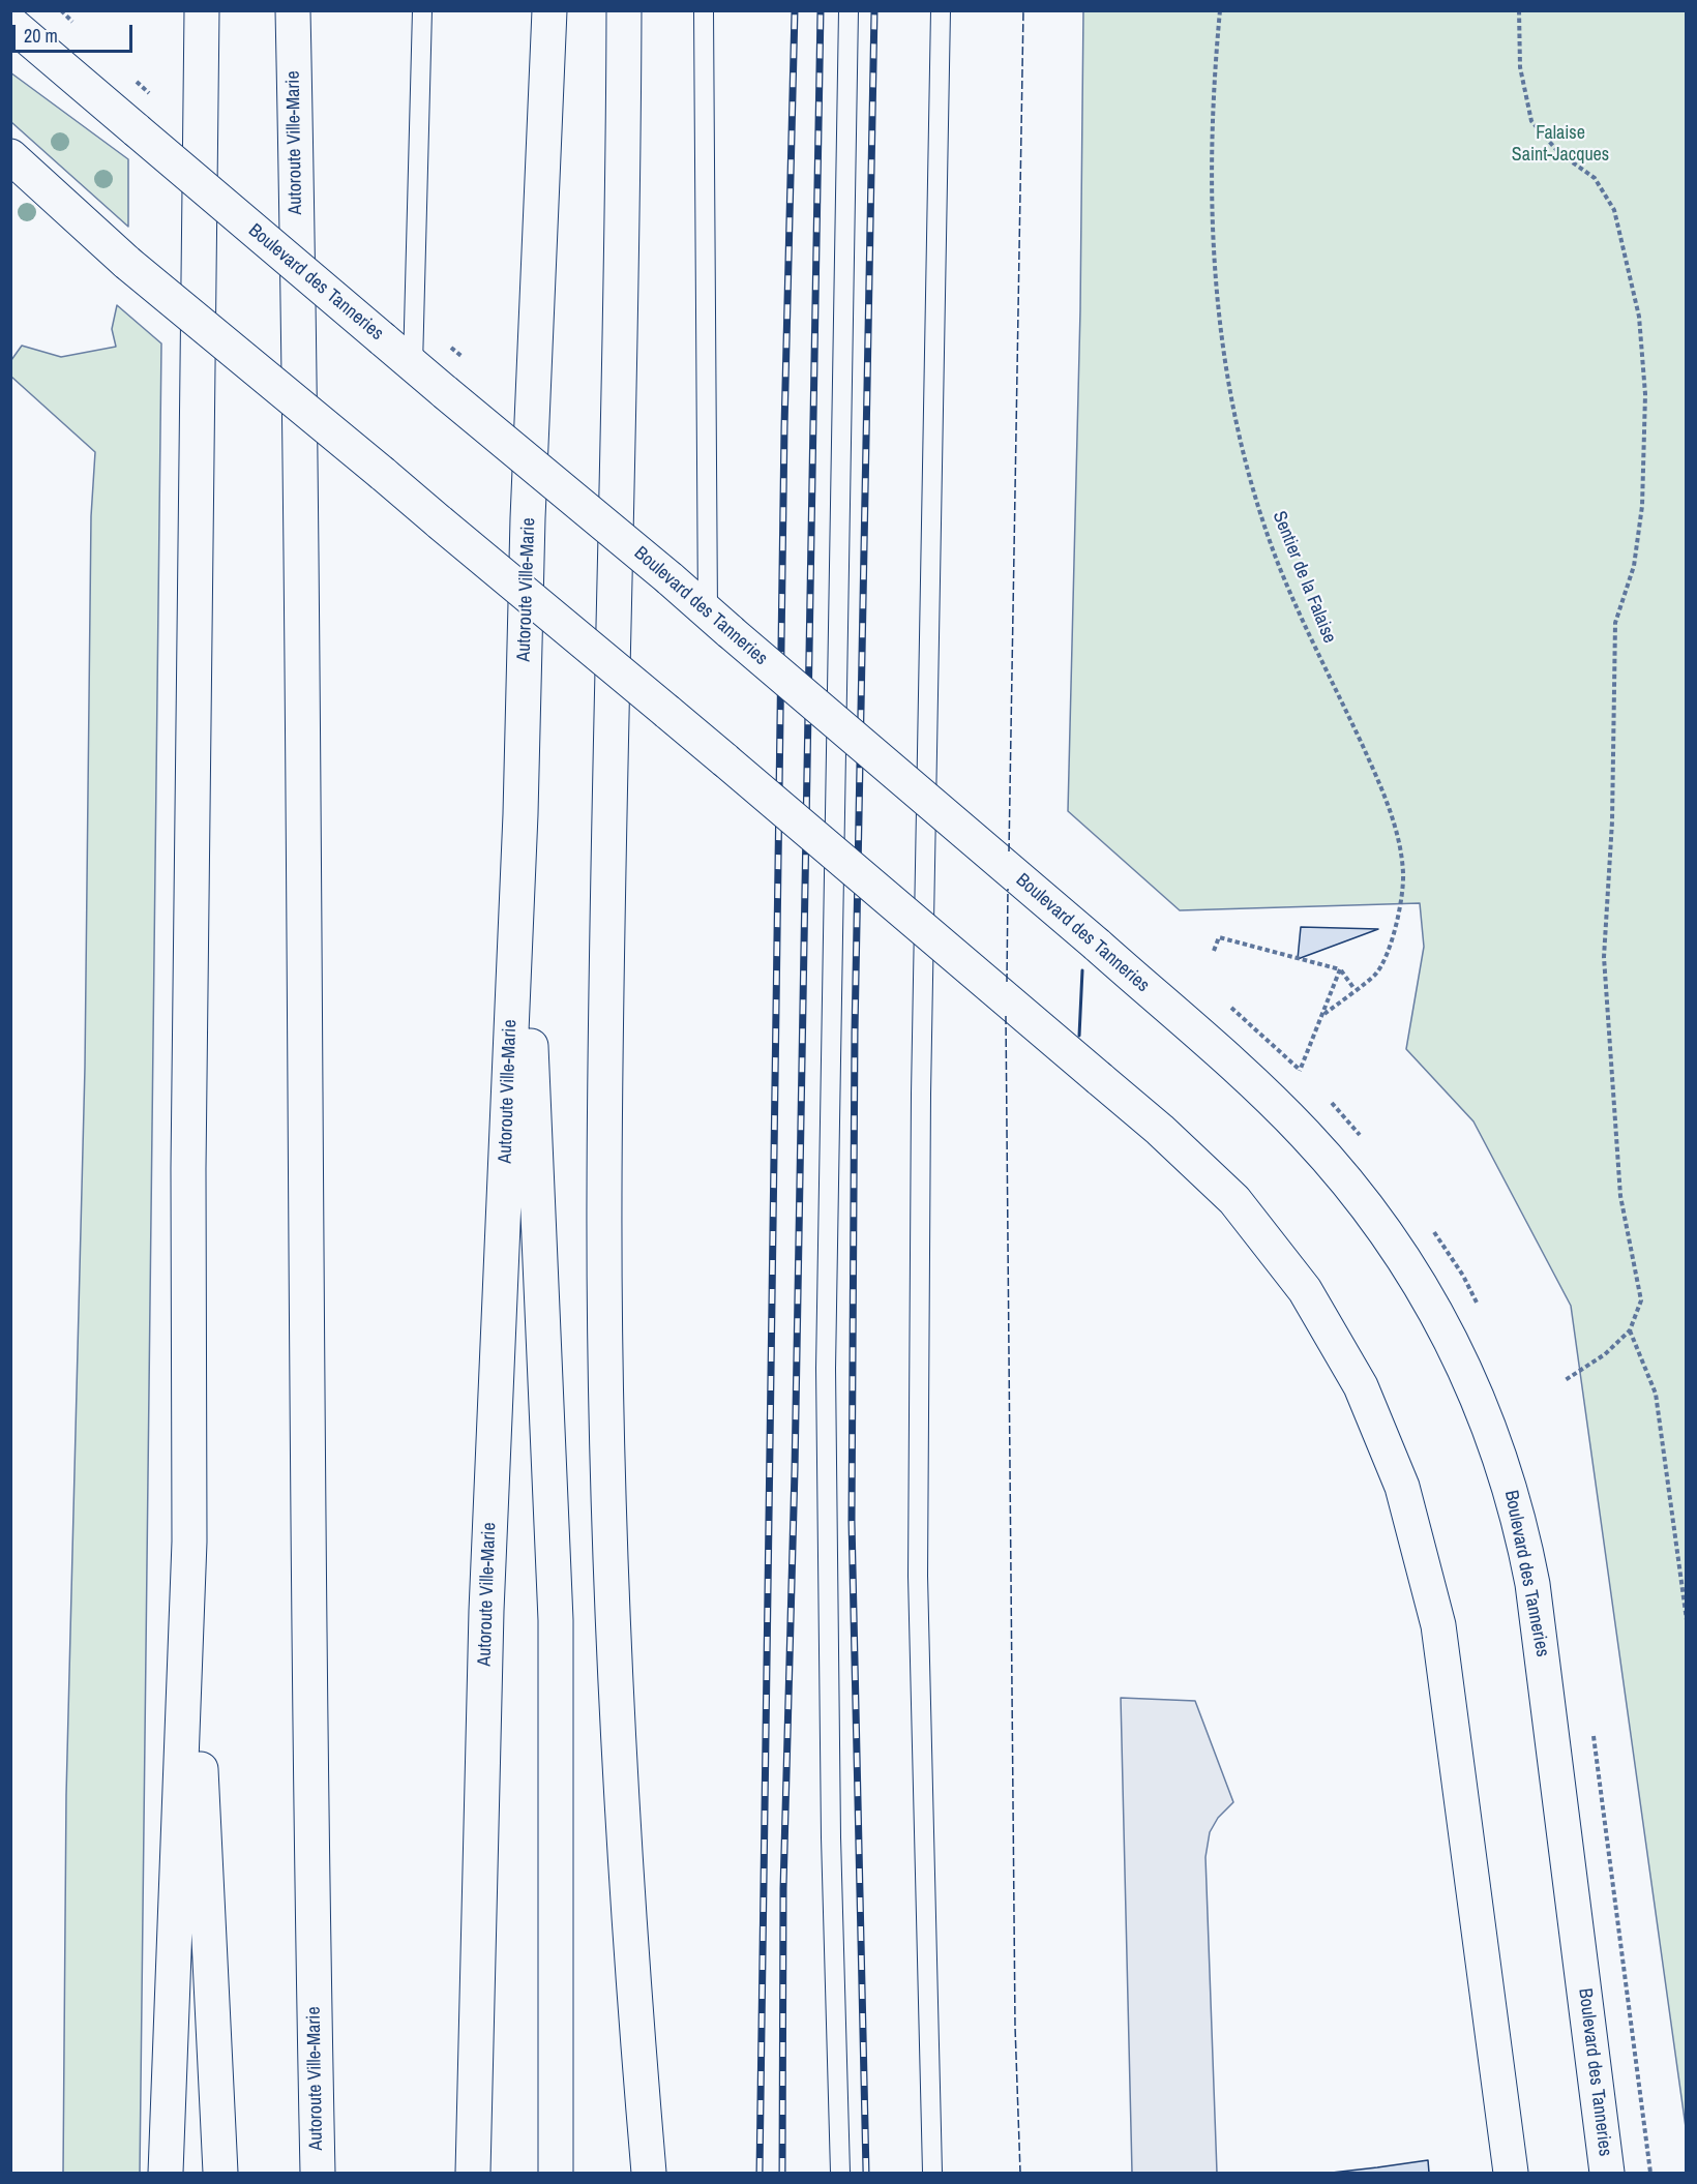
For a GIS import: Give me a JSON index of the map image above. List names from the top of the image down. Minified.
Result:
{"streets":{"main road":["Autoroute Ville-Marie","Boulevard des Tanneries"],"path":["Sentier de la Falaise"]},"parks":["Falaise Saint-Jacques"],"scale_bar":"20 m"}
